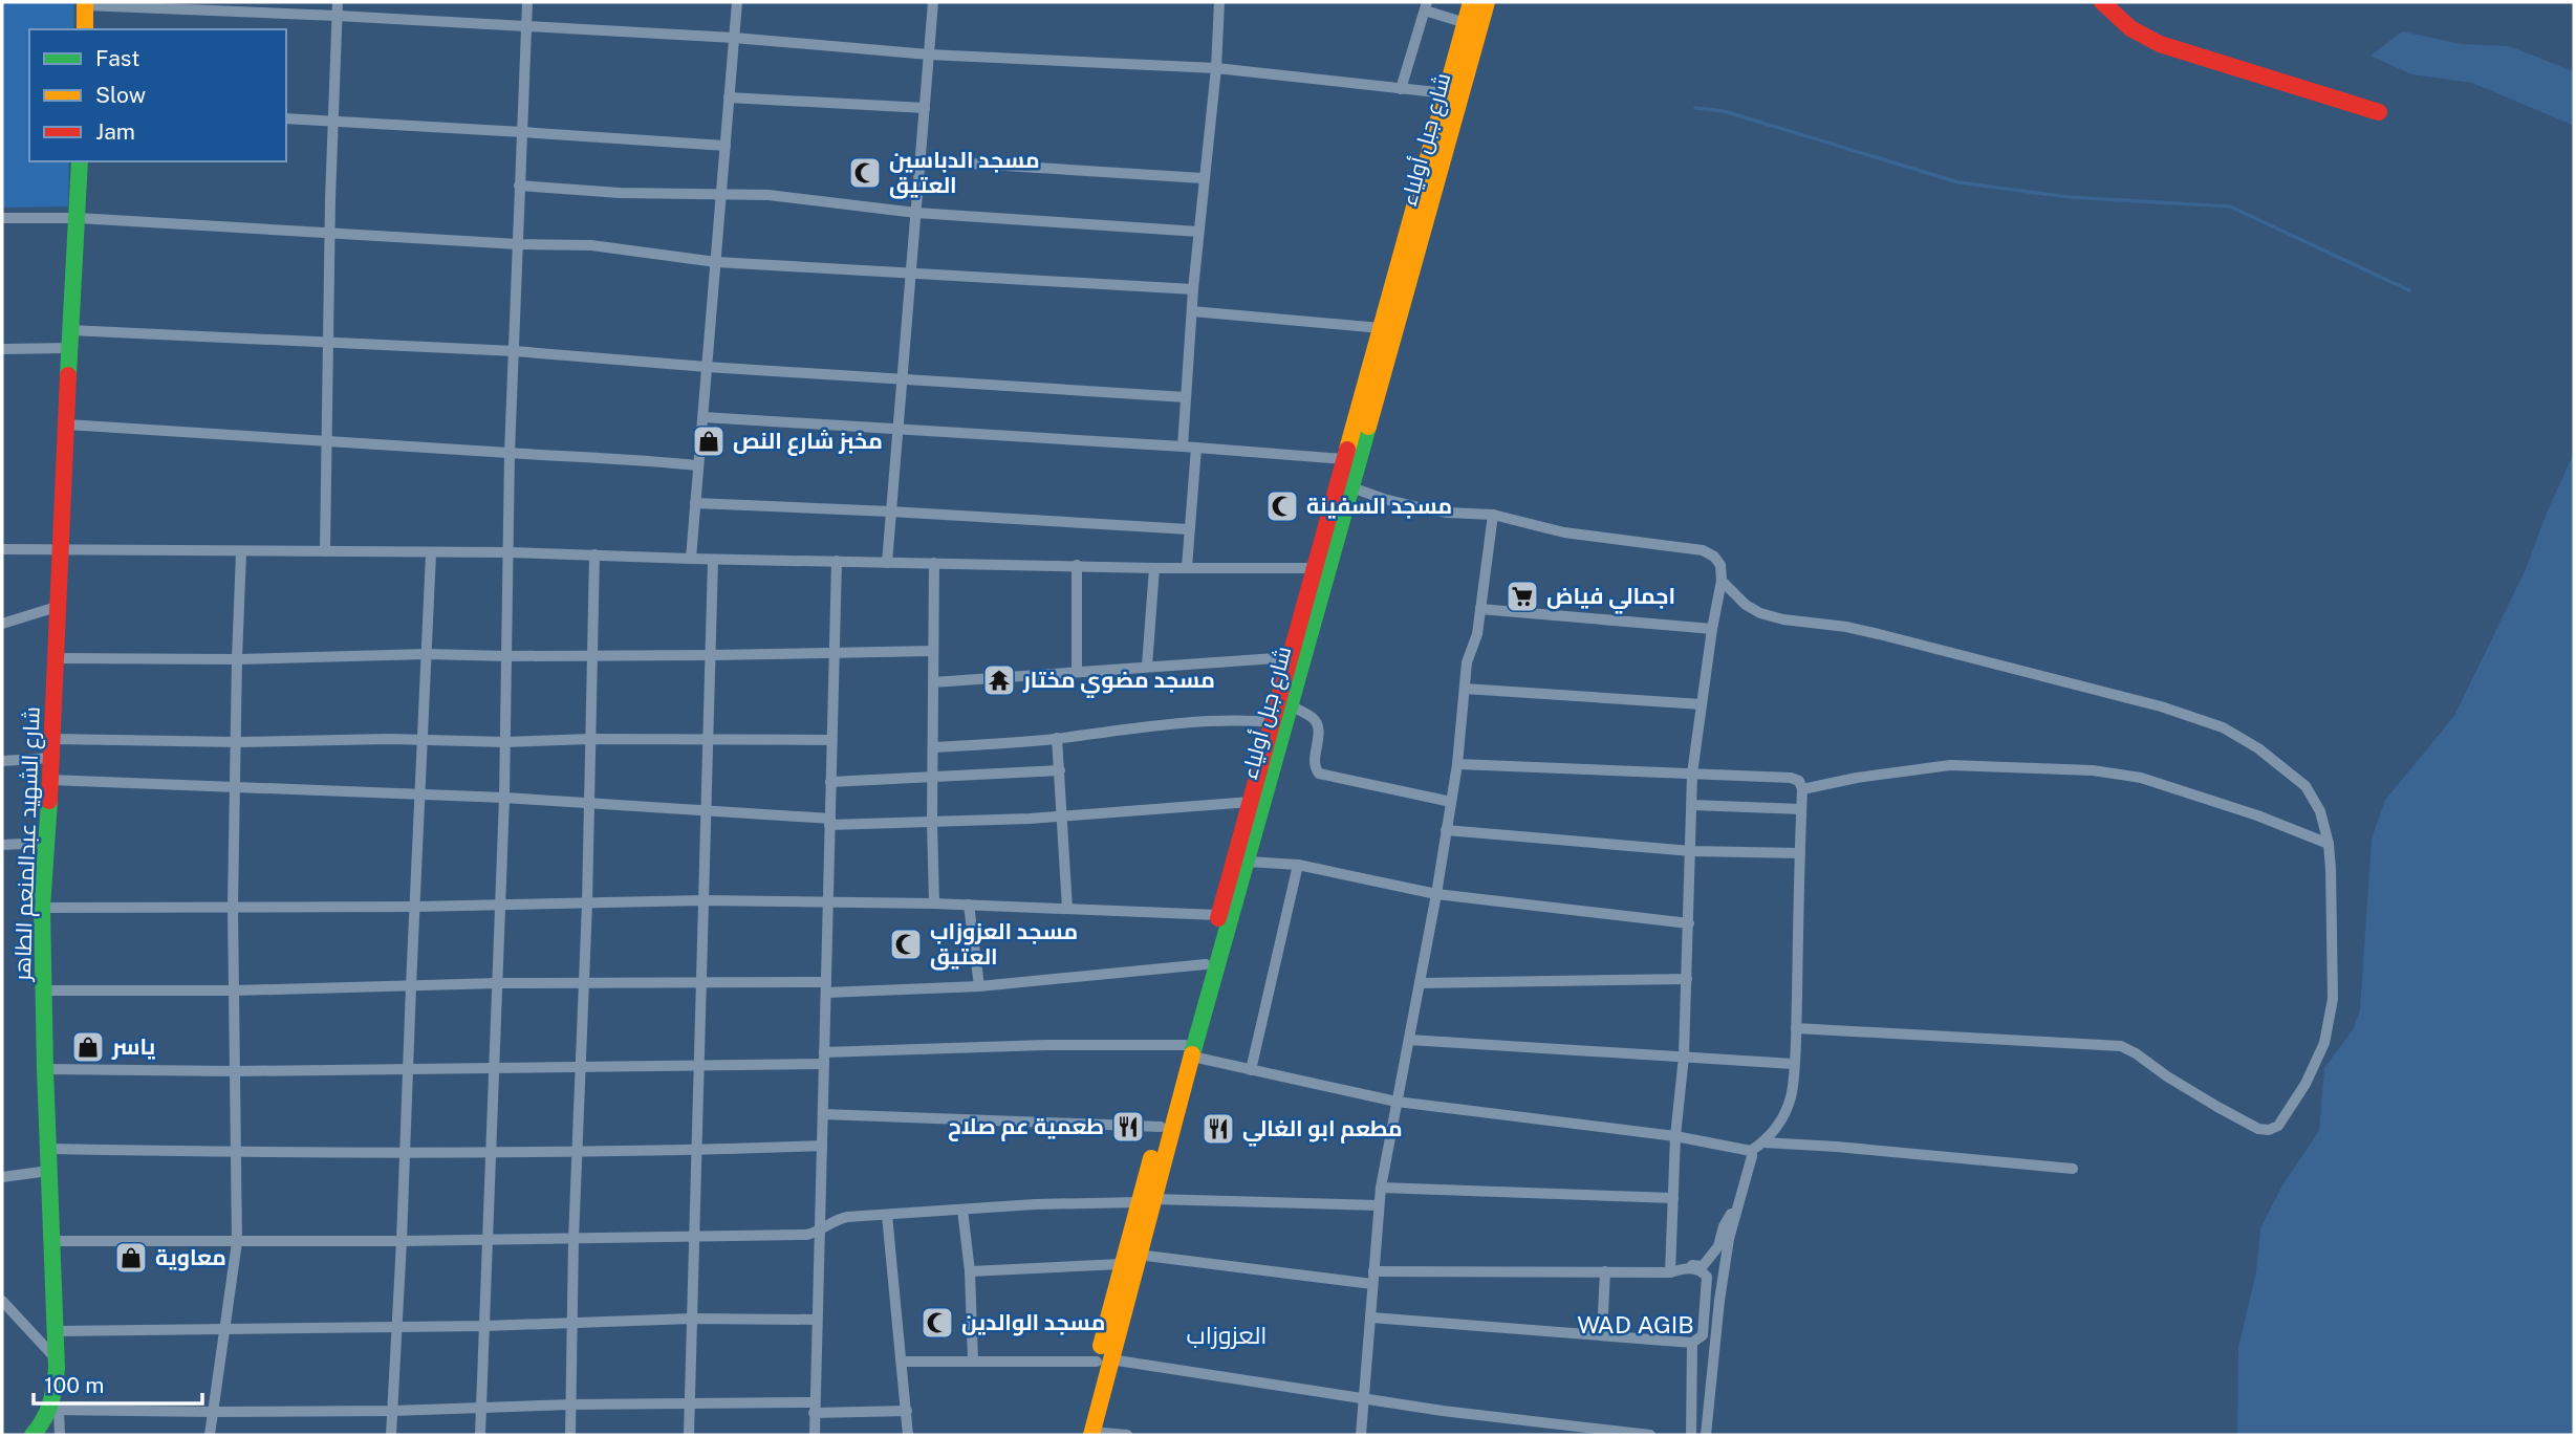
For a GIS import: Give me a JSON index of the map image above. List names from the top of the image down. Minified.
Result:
{"streets":{"main road":["شارع جبل أولياء","شارع الشهيد عبدالمنعم الطاهر"]},"districts":["WAD AGIB","العزوزاب"],"places":{"mosque":["مسجد الدباسين العتيق","مسجد السفينة","مسجد العزوزاب العتيق","مسجد الوالدين"],"shop":["مخبز شارع النص","ياسر","معاوية"],"supermarket":["اجمالي فياض"],"temple":["مسجد مضوي مختار"],"restaurant":["طعمية عم صلاح","مطعم ابو الغالي"]},"legend":["Fast","Slow","Jam"],"scale_bar":"100 m"}
